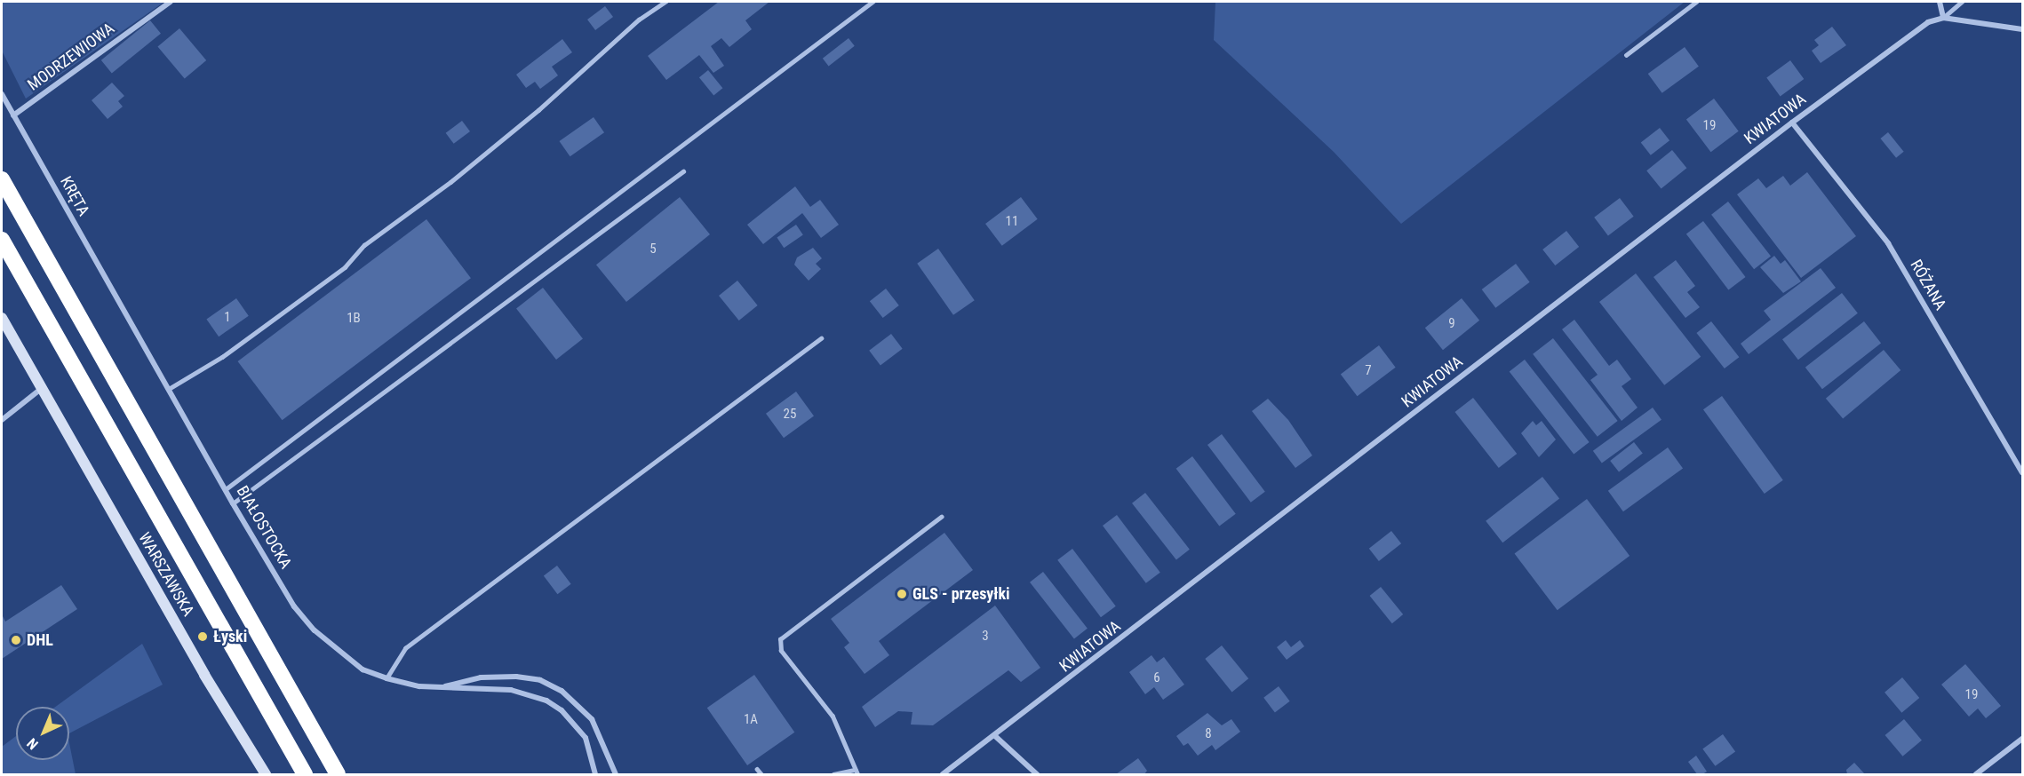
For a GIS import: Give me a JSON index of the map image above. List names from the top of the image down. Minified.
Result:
{"streets":{"street":["MODRZEWIOWA","KWIATOWA","KRĘTA","RÓŻANA","BIAŁOSTOCKA","WARSZAWSKA"]},"crossings":[["MODRZEWIOWA","KRĘTA"],["KWIATOWA","RÓŻANA"],["KRĘTA","BIAŁOSTOCKA"]],"places":["GLS - przesyłki","Łyski","DHL"],"house_numbers":["19","11","5","1","1B","9","7","25","3","6","19","1A","8"],"north":"bottom left"}
